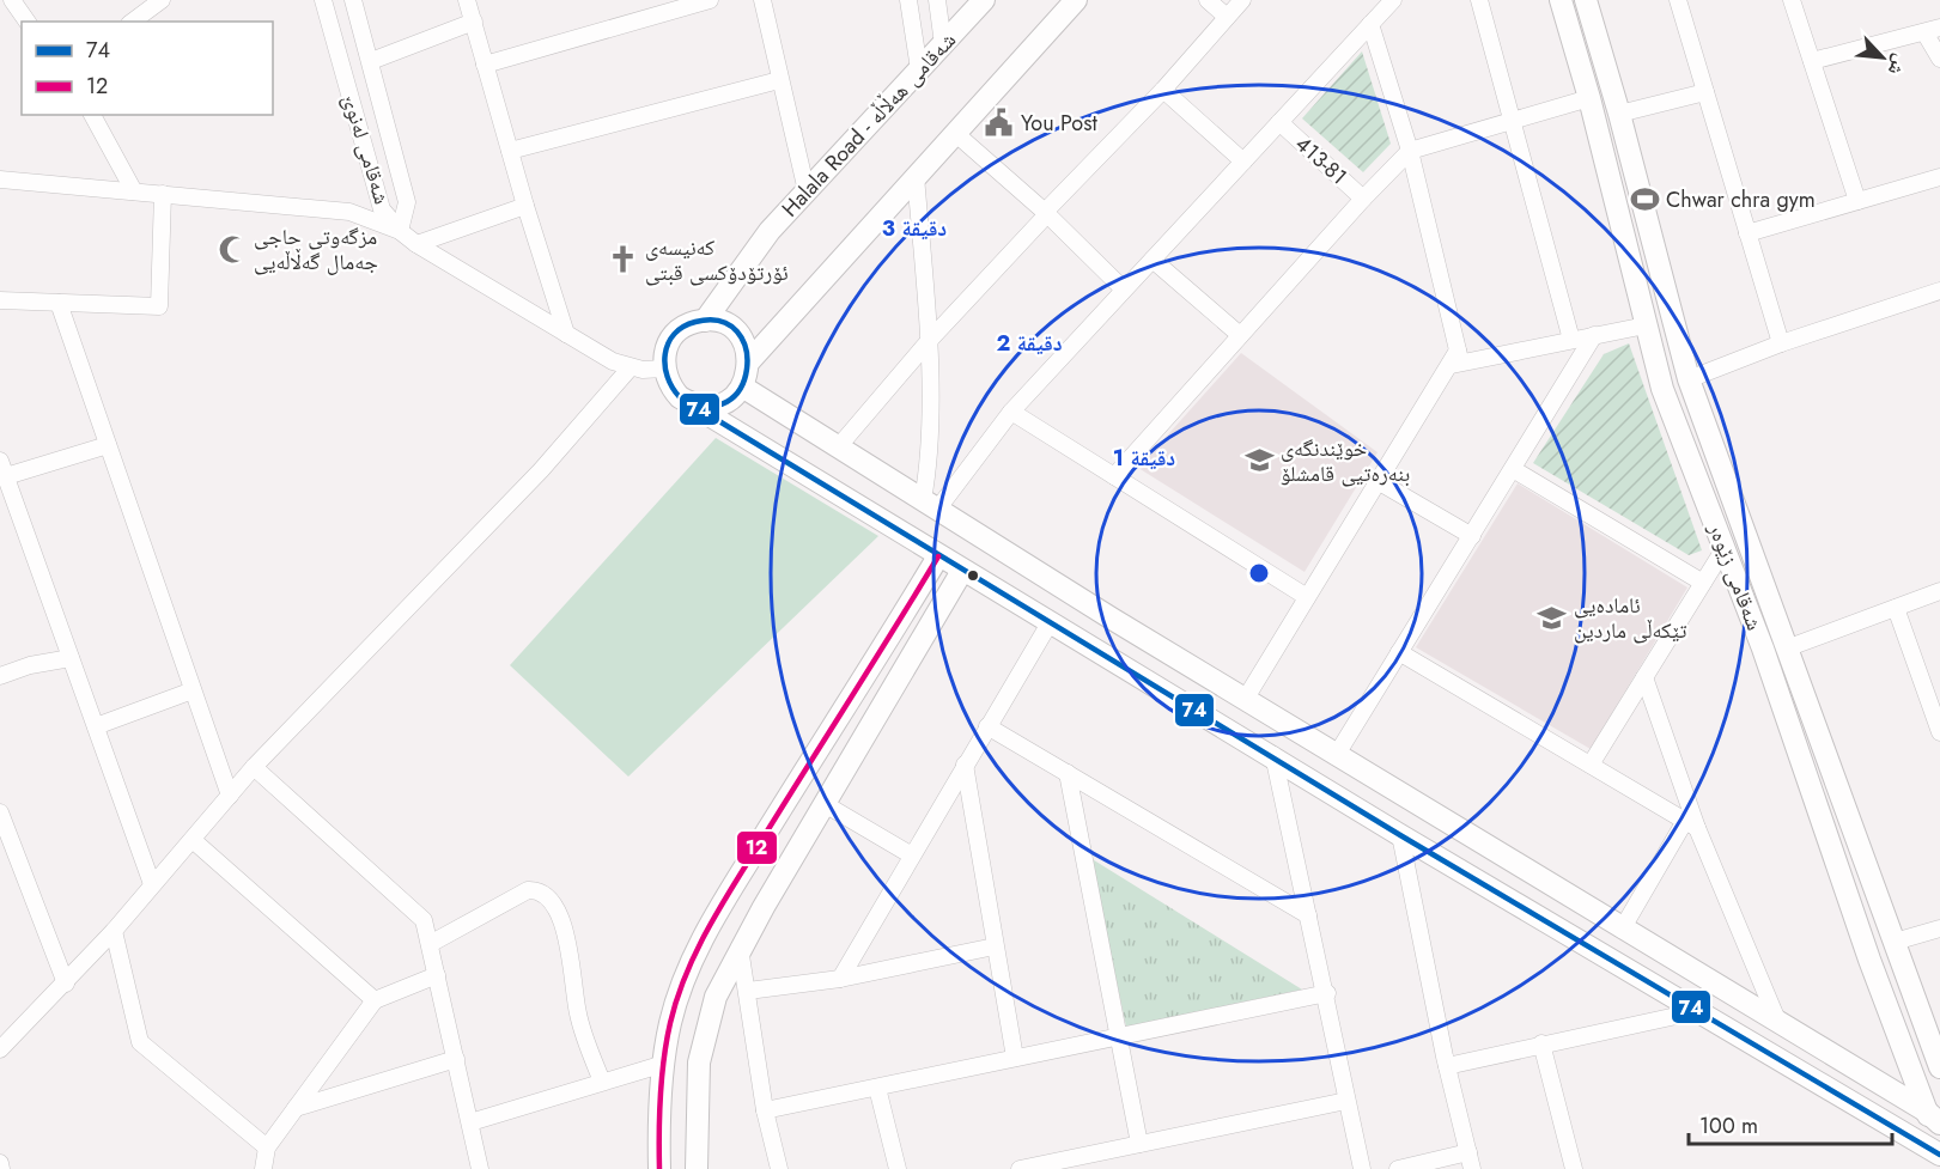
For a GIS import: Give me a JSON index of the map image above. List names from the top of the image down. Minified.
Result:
{"streets":{"street":["Halala Road - شەقامی هەڵاڵە","شەقامی لەنوێ","413-81","شەقامی زێوەر"]},"places":{"public building":["You Post"],"sports":["Chwar chra gym"],"mosque":["مزگەوتی حاجی جەمال گەڵاڵەیی"],"church":["کەنیسەی ئۆرتۆدۆکسی قبتی"],"school or university":["خوێندنگەی بنەرەتیی قامشلۆ","ئامادەیی تێکەڵی ماردین"]},"lines":["transit line 74","transit line 12"],"legend":["74","12"],"scale_bar":"100 m","north":"bottom right","rings":["3 دقيقة","2 دقيقة","1 دقيقة"]}
